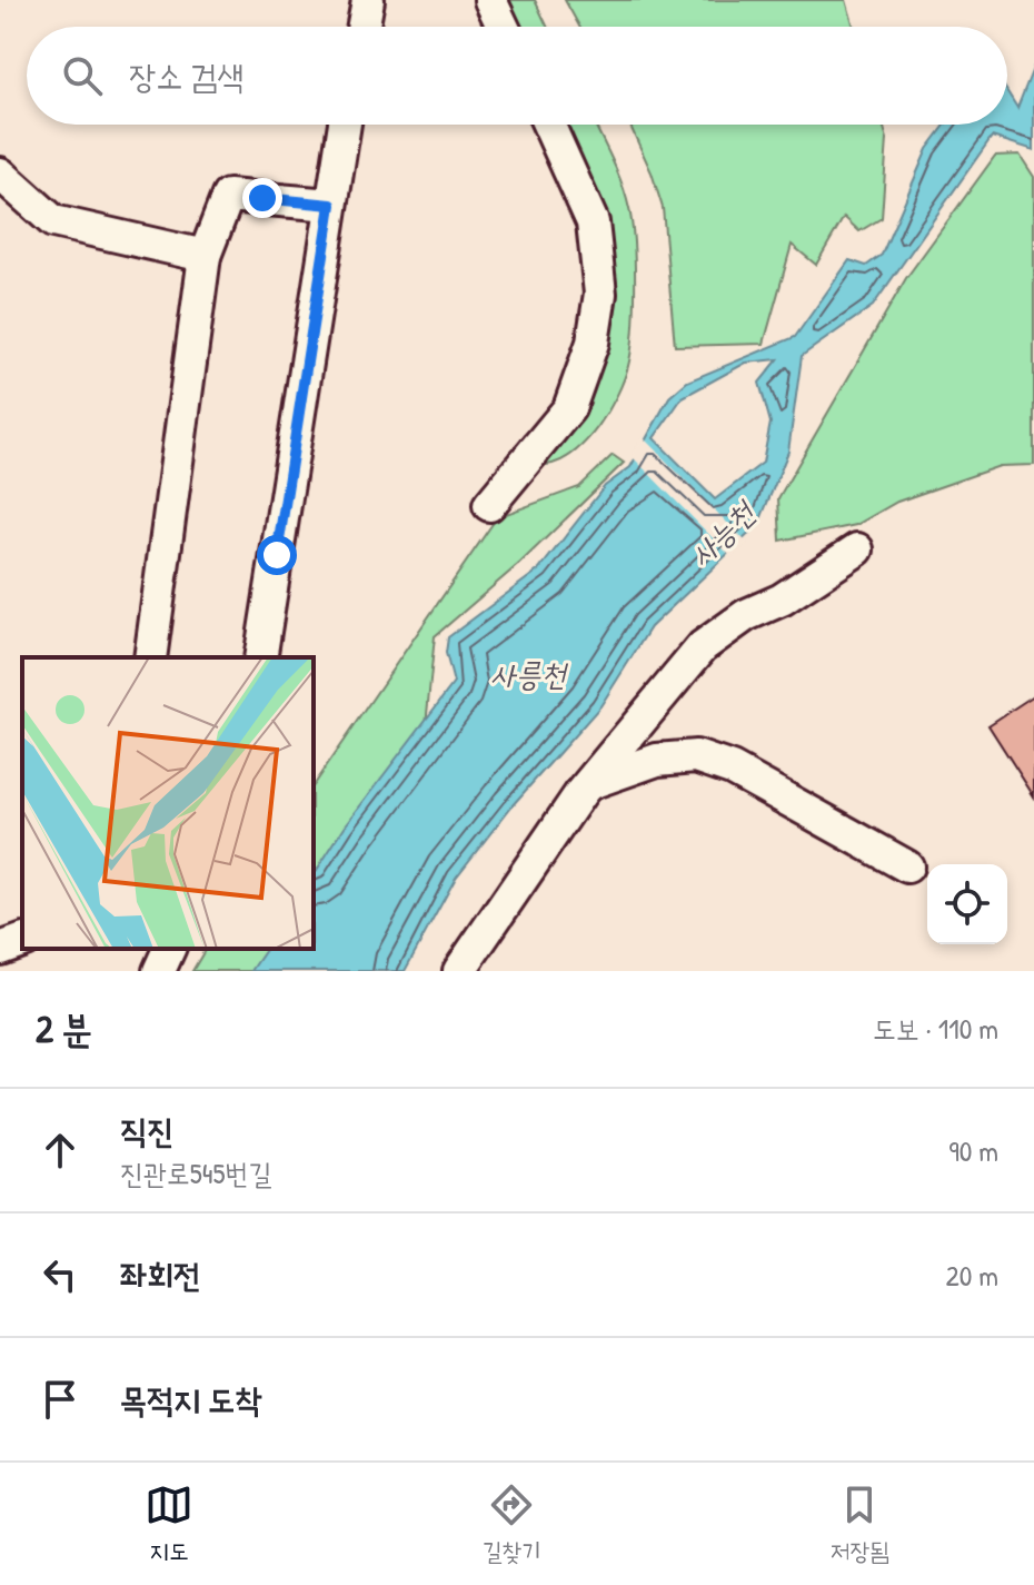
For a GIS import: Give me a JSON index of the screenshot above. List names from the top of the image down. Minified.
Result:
{"water":["사능천","사릉천"],"page":{"search":"장소 검색","heading":["2 분","도보 · 110 m"],"list":[["직진","진관로545번길","90 m"],["좌회전","20 m"],"목적지 도착"],"nav":["지도","길찾기","저장됨"]}}
